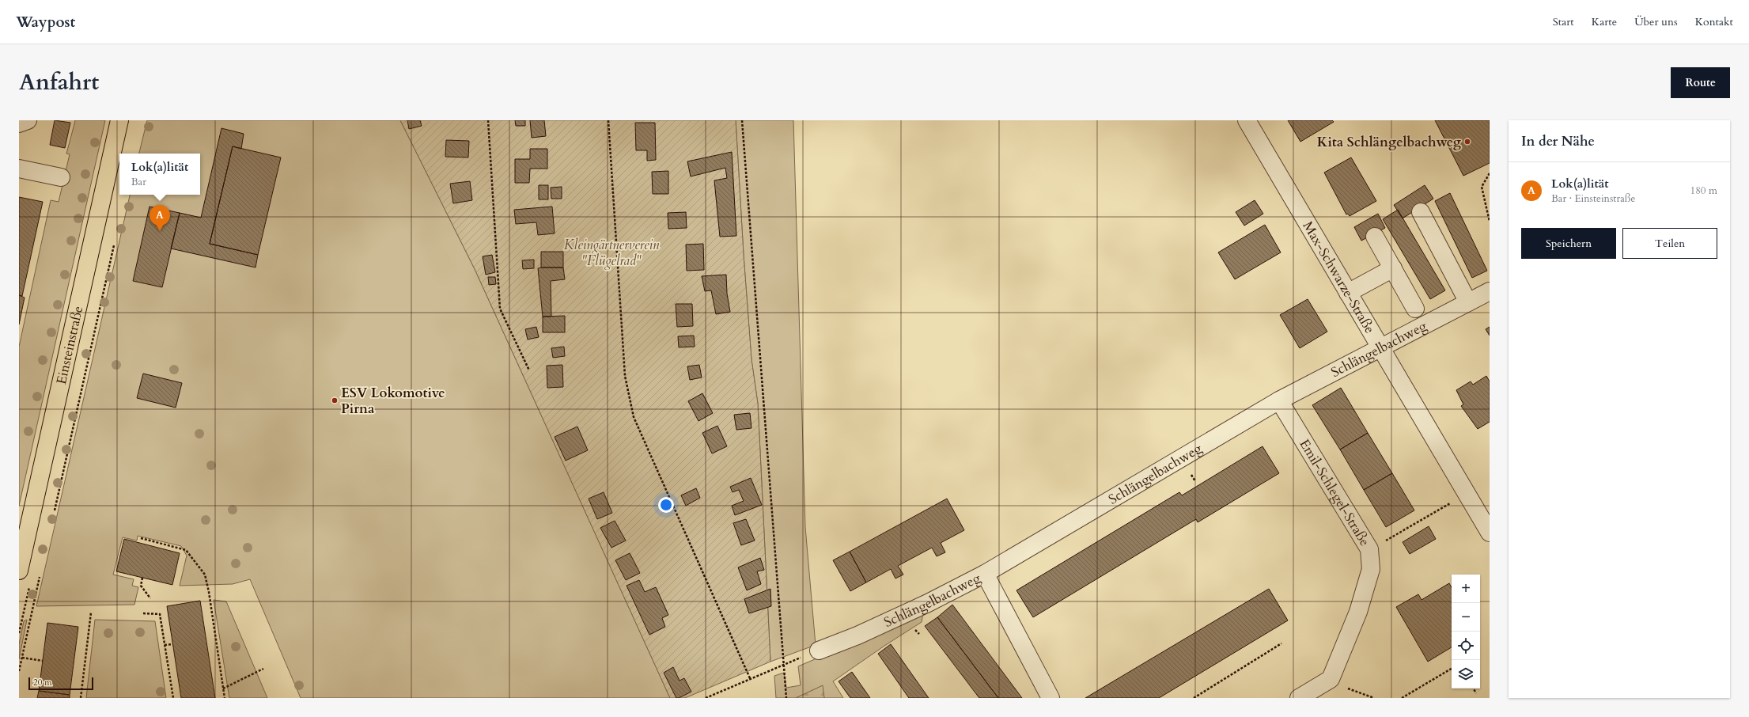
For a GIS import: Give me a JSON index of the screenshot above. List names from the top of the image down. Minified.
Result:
{"streets":{"main road":["Einsteinstraße"],"street":["Max-Schwarze-Straße","Schlängelbachweg","Emil-Schlegel-Straße"]},"crossings":[["Max-Schwarze-Straße","Schlängelbachweg"],["Schlängelbachweg","Emil-Schlegel-Straße"]],"parks":["Kleingärtnerverein \"Flügelrad\""],"places":["Kita Schlängelbachweg","ESV Lokomotive Pirna"],"scale_bar":"20 m","page":{"header":"Waypost","nav":["Start","Karte","Über uns","Kontakt"],"title":"Anfahrt","buttons":["Route",["Speichern","Teilen"]],"heading":"In der Nähe","popup":["Lok(a)lität","Bar"],"list":[{"mark":"A","name":"Lok(a)lität","note":"Bar · Einsteinstraße","value":"180 m"}],"pins":"A","map_buttons":["+","−"],"scale":"20 m"}}
